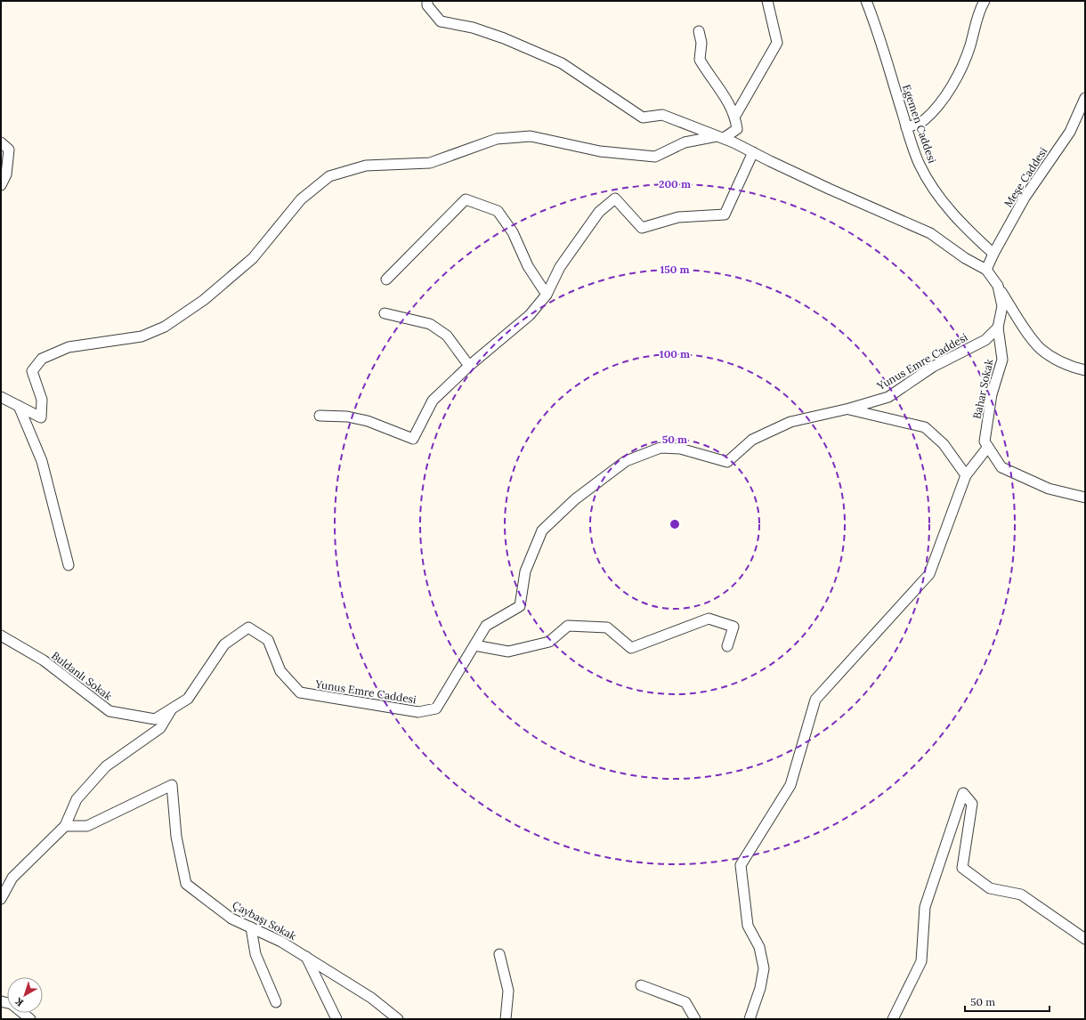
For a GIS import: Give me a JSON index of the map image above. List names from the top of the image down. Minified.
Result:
{"streets":{"street":["Egemen Caddesi","Meşe Caddesi","Yunus Emre Caddesi","Bahar Sokak","Buldanlı Sokak","Çaybaşı Sokak"]},"crossings":[["Egemen Caddesi","Meşe Caddesi"],["Yunus Emre Caddesi","Bahar Sokak"],["Yunus Emre Caddesi","Buldanlı Sokak"],["Yunus Emre Caddesi","Çaybaşı Sokak"]],"scale_bar":"50 m","north":"bottom left","rings":["200 m","150 m","100 m","50 m"]}
